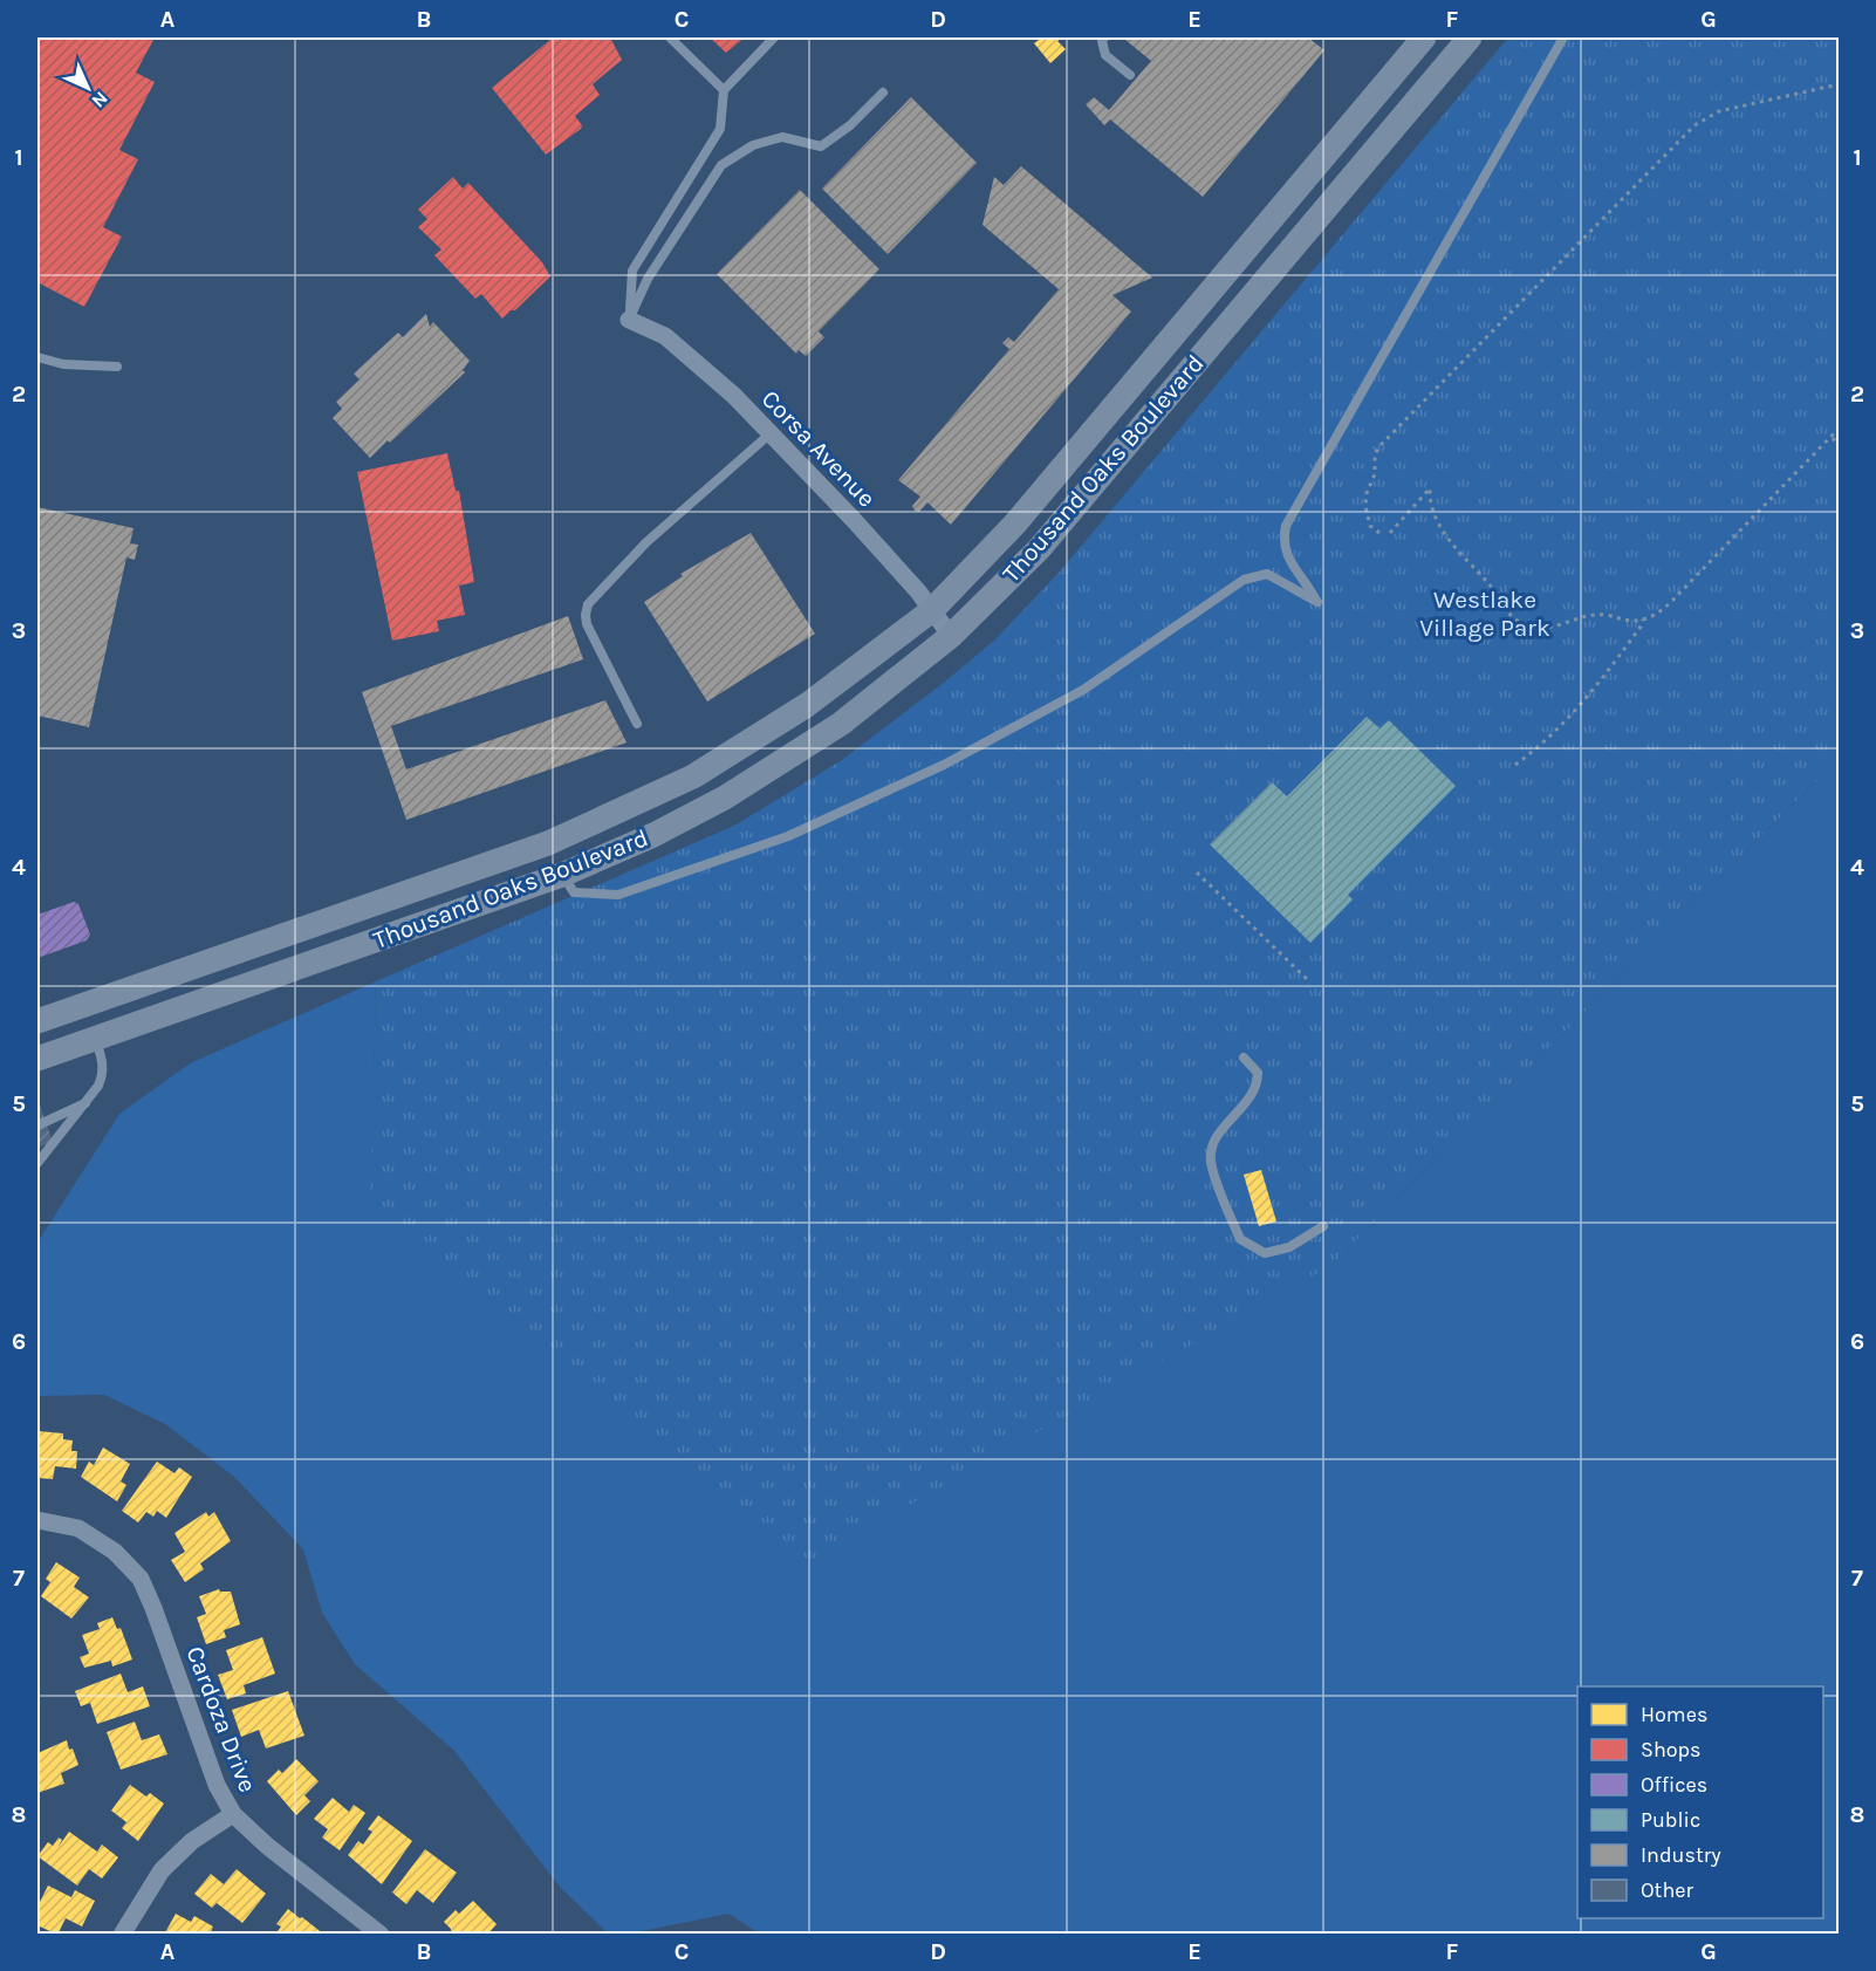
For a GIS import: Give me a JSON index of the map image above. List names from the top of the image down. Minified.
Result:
{"streets":{"main road":["Thousand Oaks Boulevard"],"street":["Corsa Avenue","Cardoza Drive"]},"crossings":[["Corsa Avenue","Thousand Oaks Boulevard"]],"parks":["Westlake Village Park"],"legend":["Homes","Shops","Offices","Public","Industry","Other"],"north":"bottom right","grid":{"columns":["A","B","C","D","E","F","G"],"rows":["1","2","3","4","5","6","7","8"]}}
